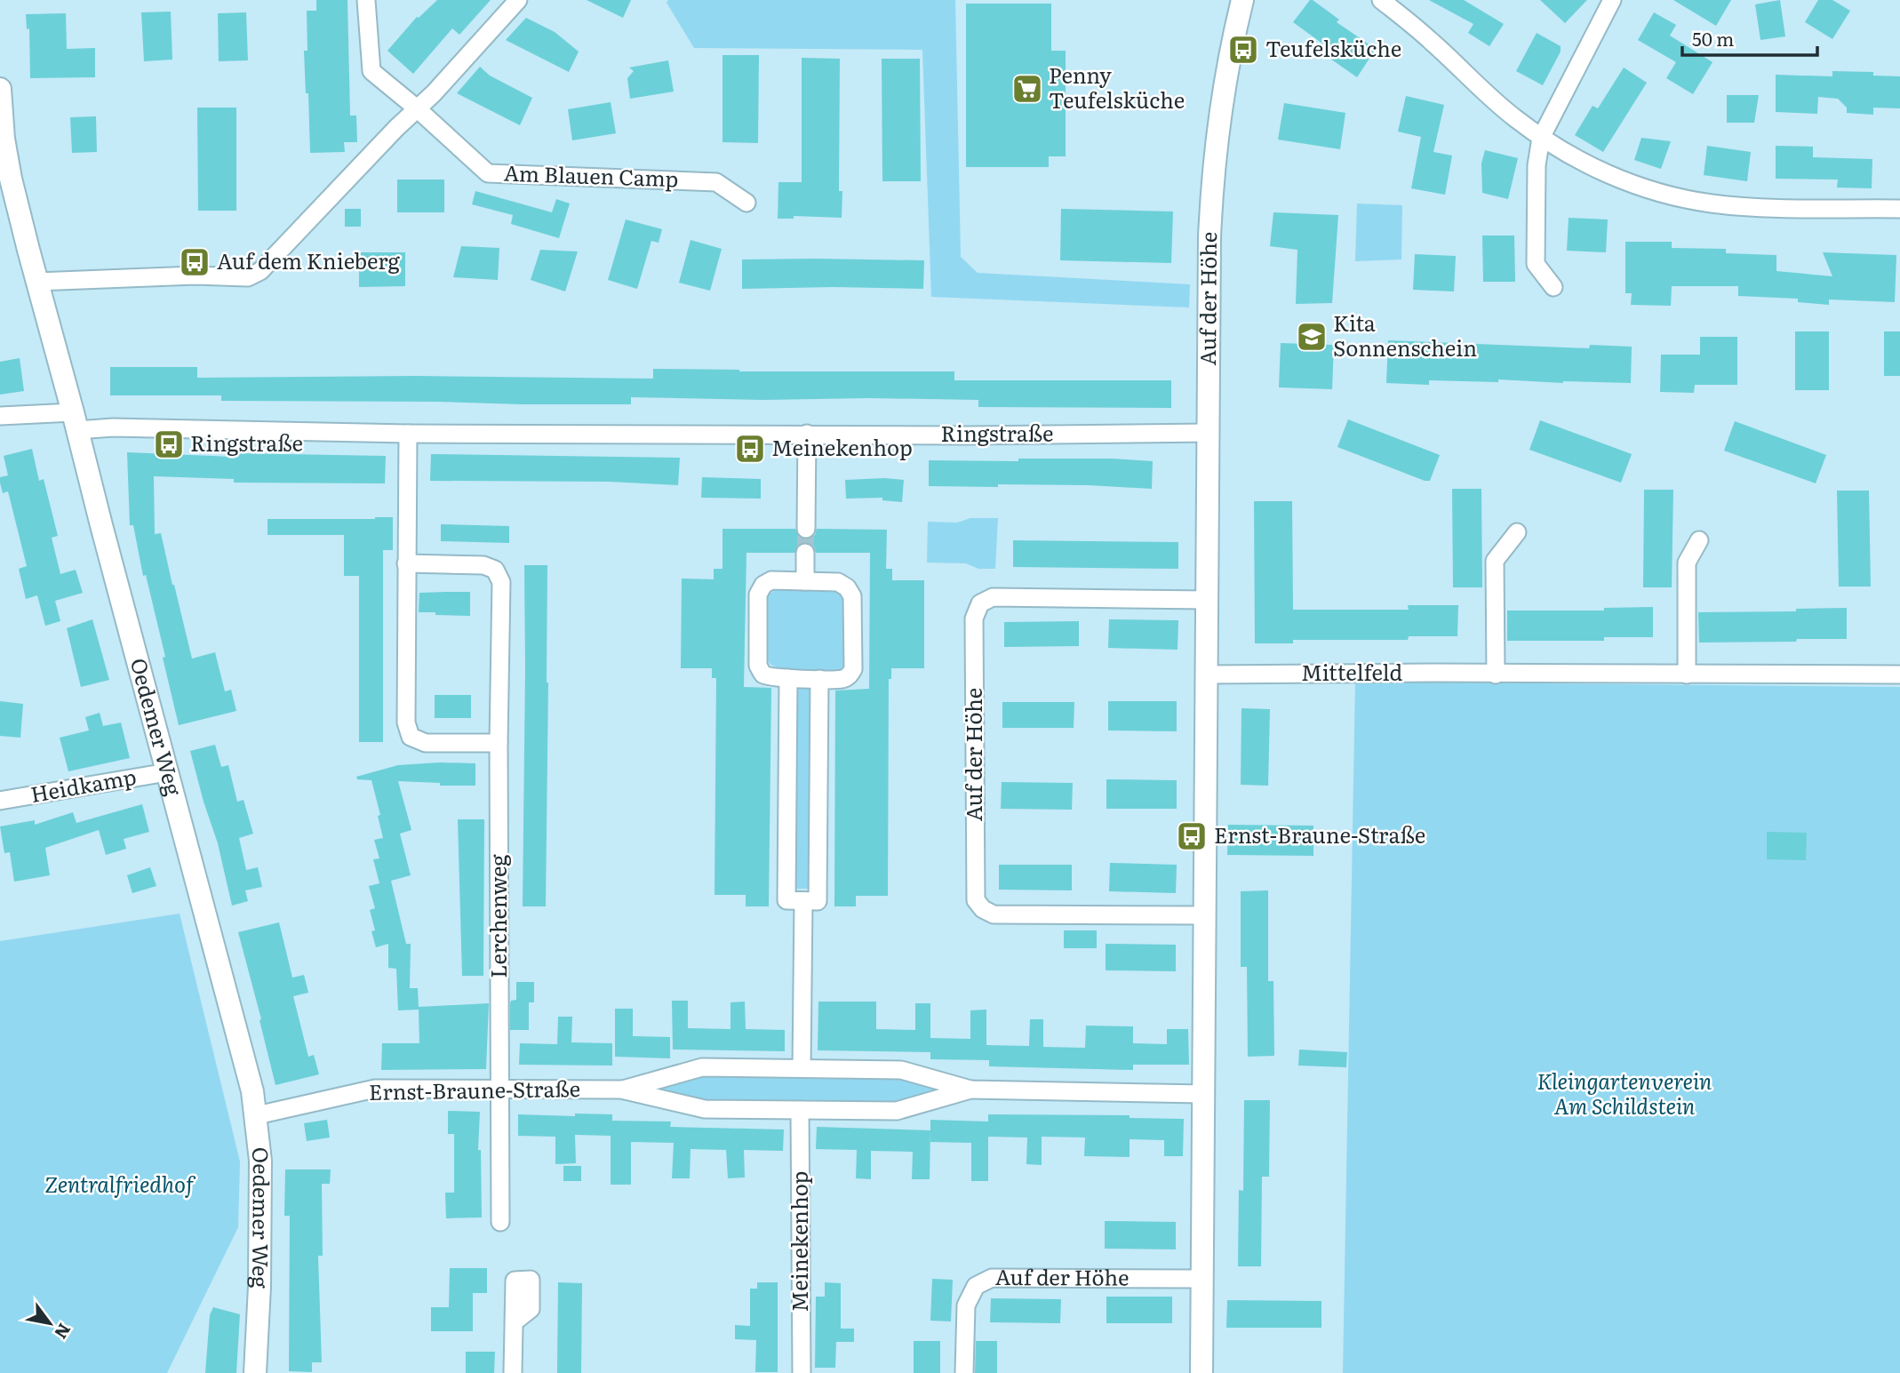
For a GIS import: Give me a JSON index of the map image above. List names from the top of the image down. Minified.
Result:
{"streets":{"street":["Am Blauen Camp","Auf der Höhe","Ringstraße","Mittelfeld","Oedemer Weg","Heidkamp","Lerchenweg","Ernst-Braune-Straße","Meinekenhop"]},"crossings":[["Auf der Höhe","Ringstraße"],["Auf der Höhe","Mittelfeld"],["Auf der Höhe","Ernst-Braune-Straße"],["Ringstraße","Oedemer Weg"],["Oedemer Weg","Heidkamp"],["Oedemer Weg","Ernst-Braune-Straße"],["Lerchenweg","Ernst-Braune-Straße"],["Ernst-Braune-Straße","Meinekenhop"]],"parks":["Kleingartenverein Am Schildstein","Zentralfriedhof"],"places":{"bus stop":["Teufelsküche","Auf dem Knieberg","Ringstraße","Meinekenhop","Ernst-Braune-Straße"],"supermarket":["Penny Teufelsküche"],"school or university":["Kita Sonnenschein"]},"scale_bar":"50 m","north":"bottom right"}
